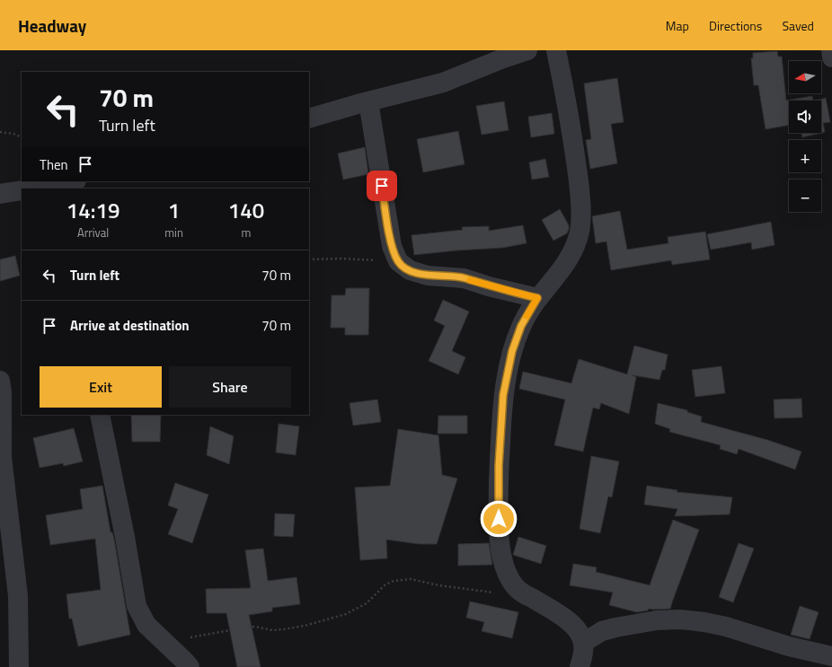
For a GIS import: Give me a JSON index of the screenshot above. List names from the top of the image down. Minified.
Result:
{"north":"left","page":{"header":"Headway","nav":["Map","Directions","Saved"],"map_buttons":["+","−"],"turn":["70 m","Turn left"],"then":"Then","eta":["14:19","Arrival","1","min","140","m"],"list":[{"name":"Turn left","value":"70 m"},{"name":"Arrive at destination","value":"70 m"}],"buttons":["Exit","Share"]}}
